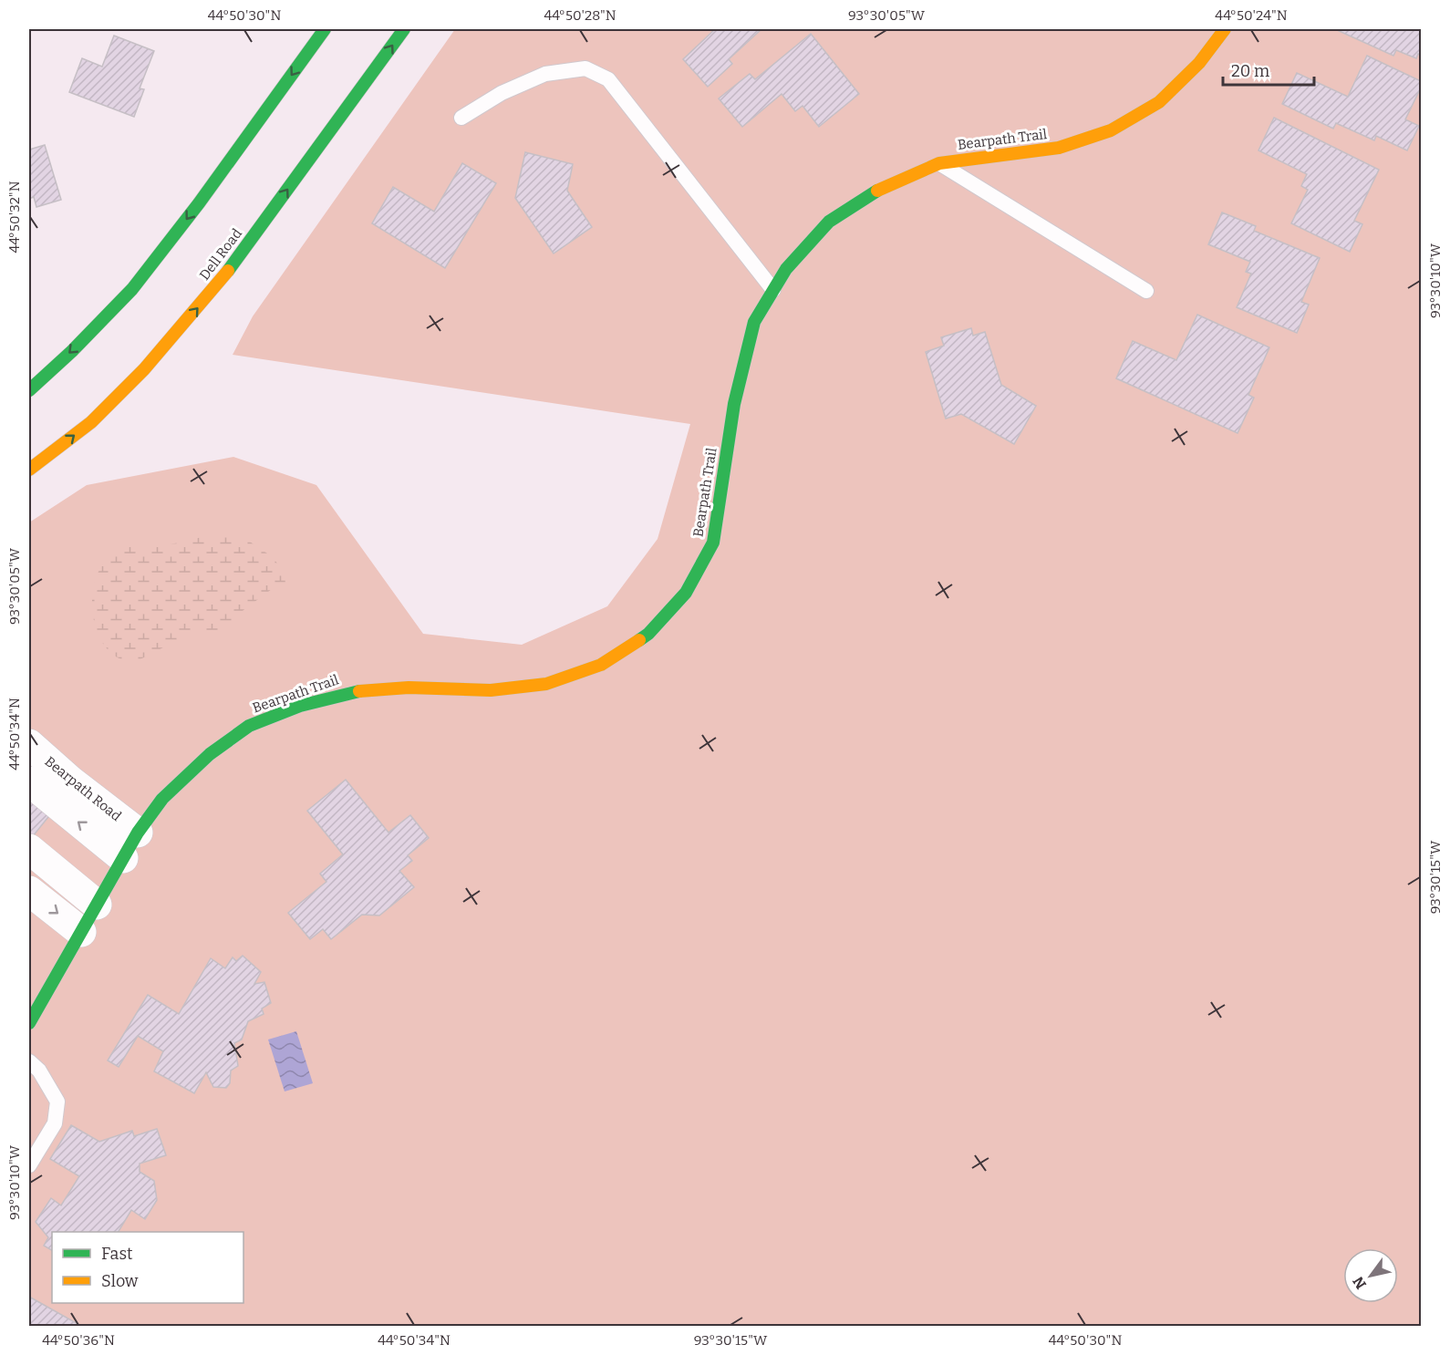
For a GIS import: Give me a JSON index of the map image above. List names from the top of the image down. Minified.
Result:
{"streets":{"street":["Bearpath Trail","Dell Road","Bearpath Road"]},"crossings":[["Bearpath Trail","Bearpath Road"]],"legend":["Fast","Slow"],"scale_bar":"20 m","north":"bottom left","coordinates":["44°50'30\"N","44°50'28\"N","93°30'05\"W","44°50'24\"N","44°50'32\"N","93°30'10\"W","44°50'34\"N","93°30'15\"W","44°50'36\"N"]}
